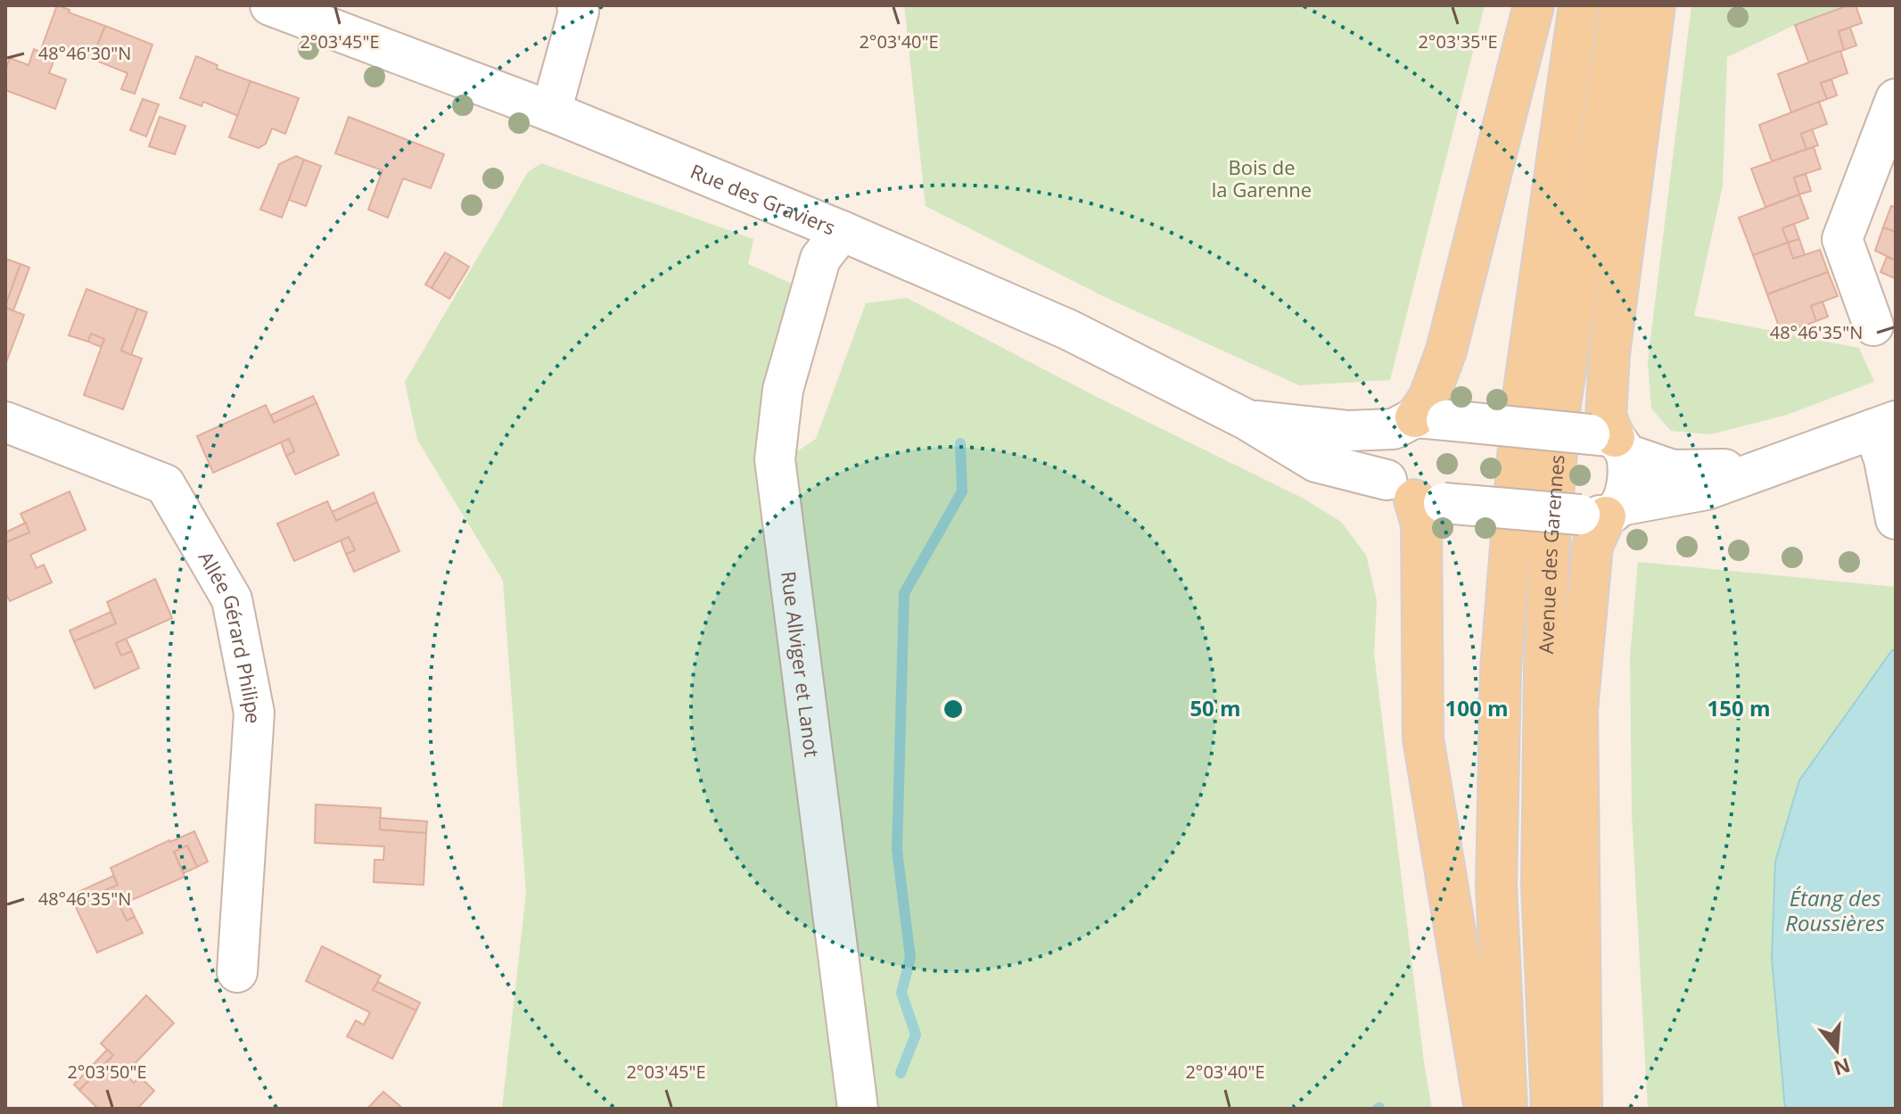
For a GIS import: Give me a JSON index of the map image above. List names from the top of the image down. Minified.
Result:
{"streets":{"main road":["Avenue des Garennes"],"street":["Rue des Graviers","Allée Gérard Philipe","Rue Allviger et Lanot"]},"crossings":[["Rue des Graviers","Rue Allviger et Lanot"]],"water":["Étang des Roussières"],"parks":["Bois de la Garenne"],"north":"bottom","coordinates":["2°03'45\"E","2°03'40\"E","2°03'35\"E","48°46'30\"N","48°46'35\"N","2°03'50\"E"],"rings":["50 m","100 m","150 m"]}
